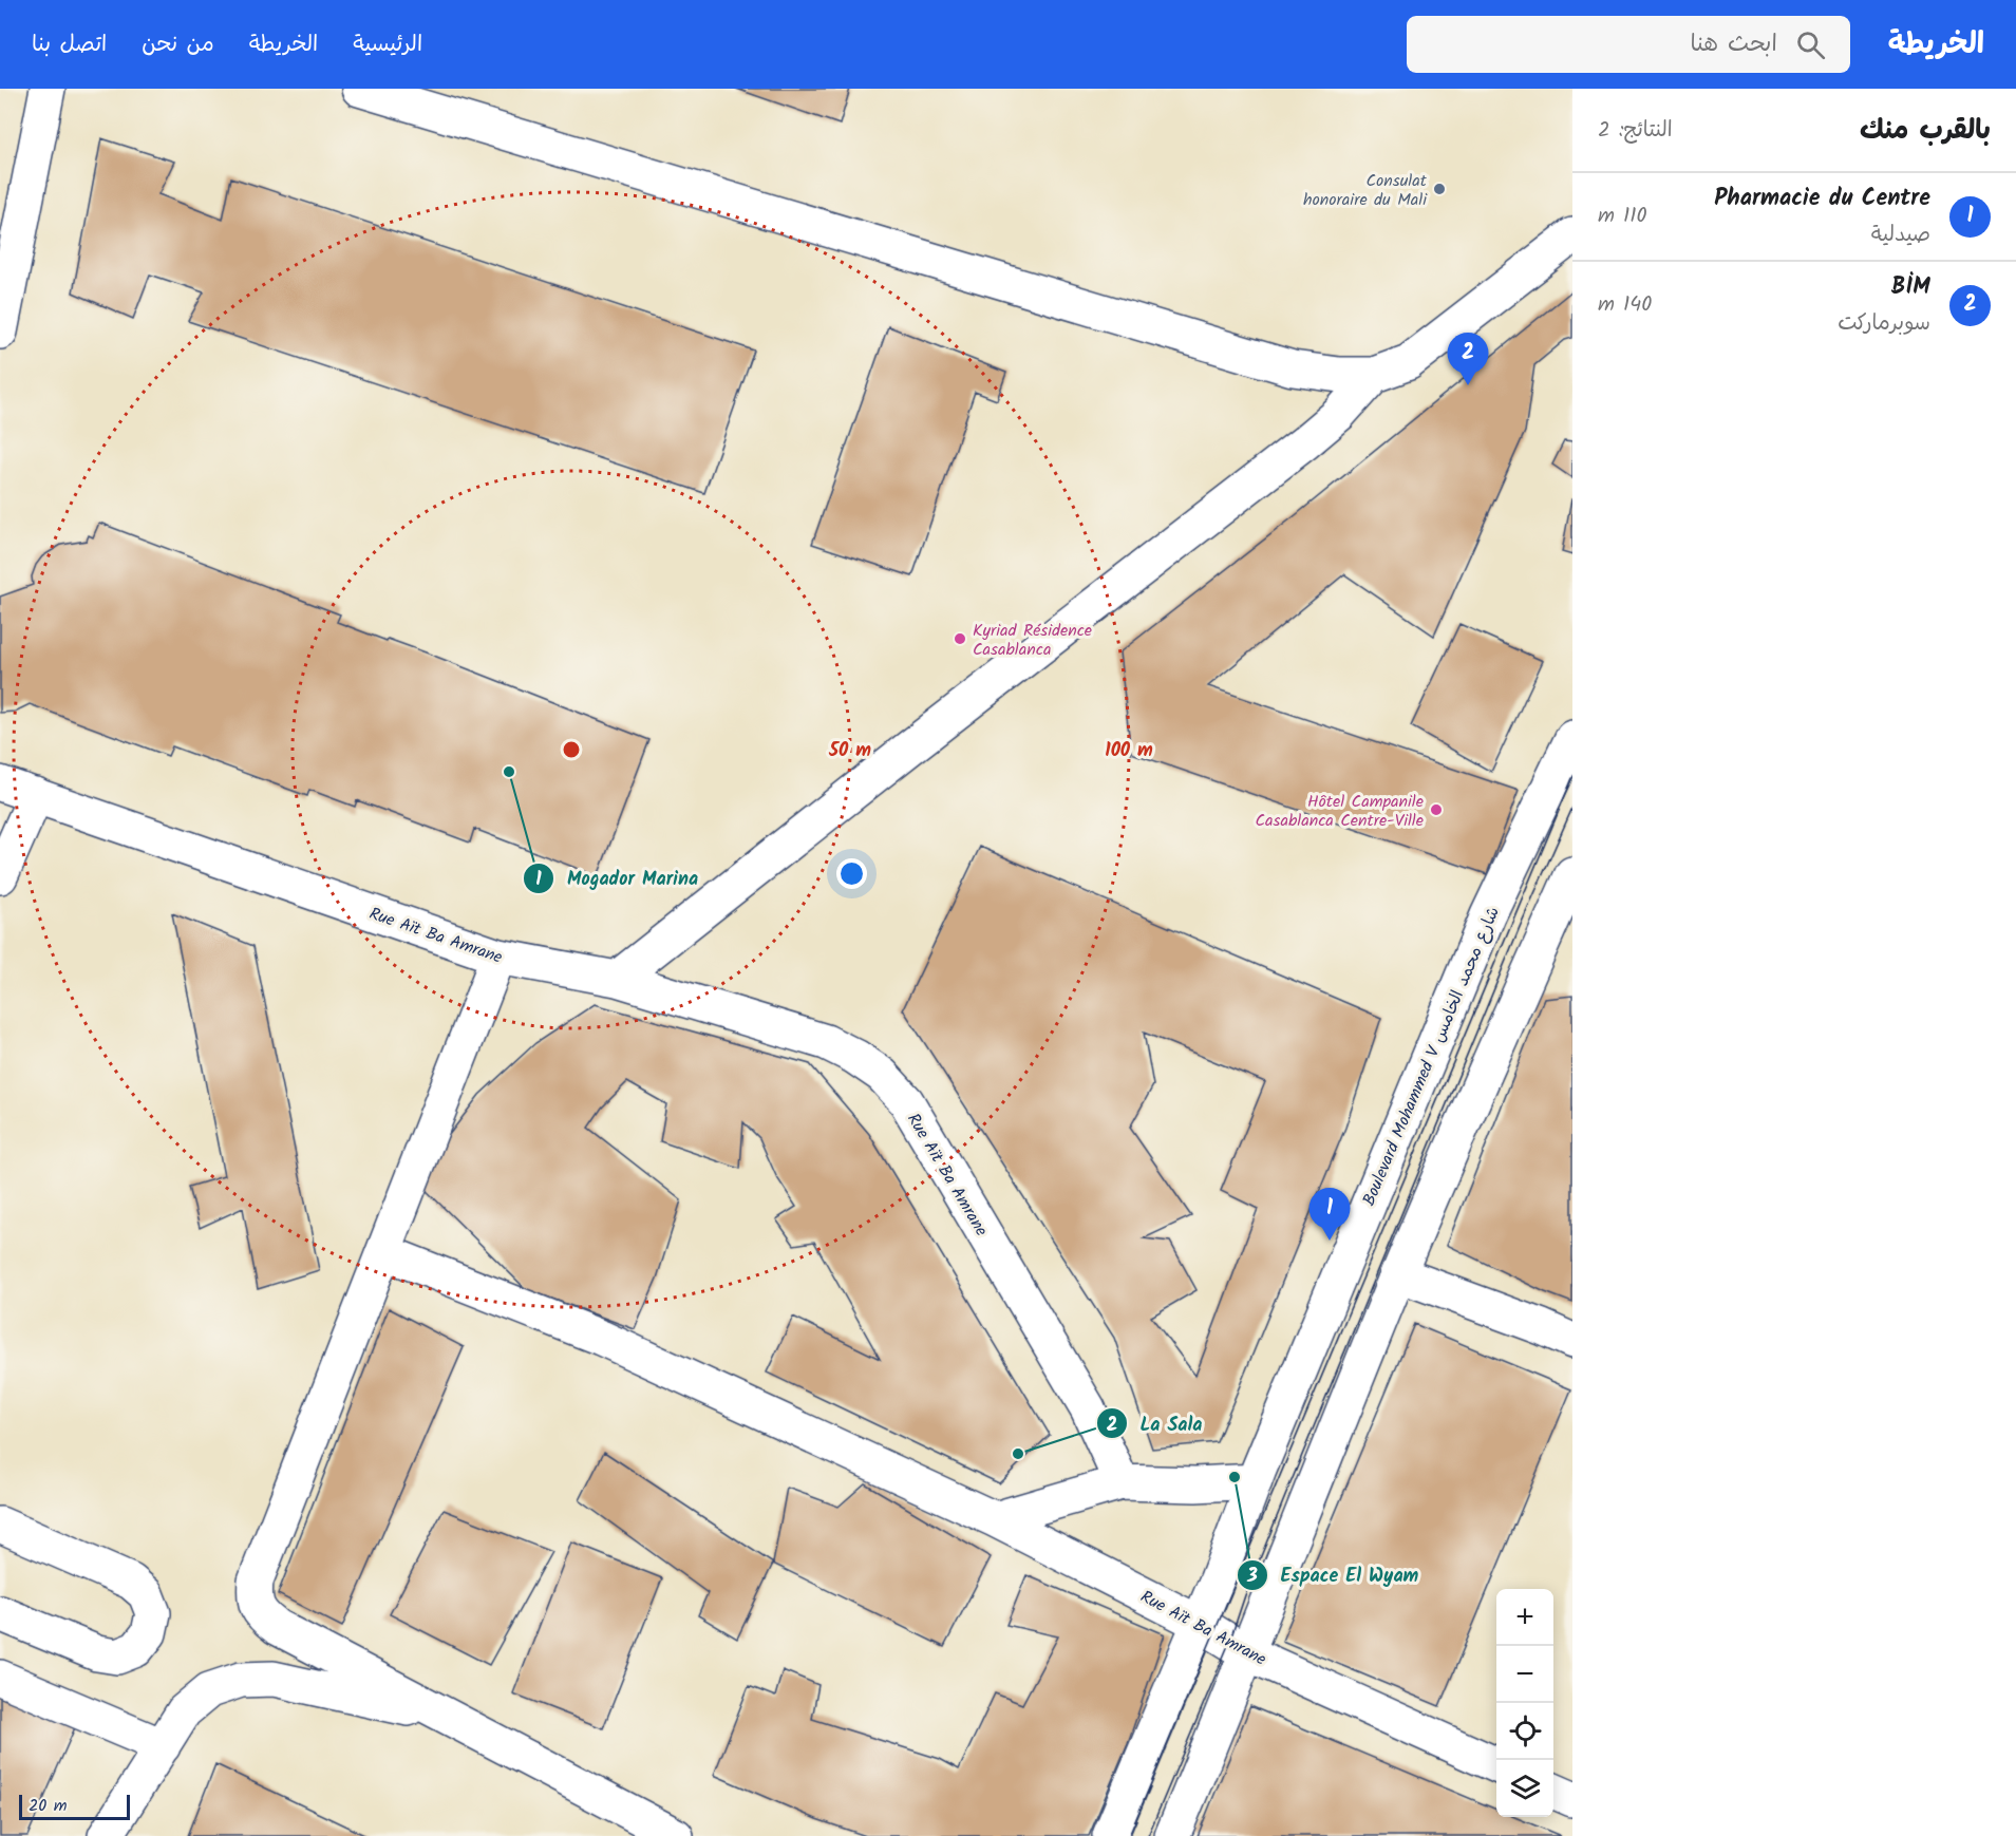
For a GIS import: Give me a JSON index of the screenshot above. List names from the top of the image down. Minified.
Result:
{"streets":{"street":["Rue Aït Ba Amrane","Boulevard Mohammed V شارع محمد الخامس"]},"crossings":[["Rue Aït Ba Amrane","Boulevard Mohammed V شارع محمد الخامس"]],"places":["Consulat honoraire du Mali","Kyriad Résidence Casablanca","Mogador Marina","Hôtel Campanile Casablanca Centre-Ville","La Sala","Espace El Wyam"],"scale_bar":"20 m","page":{"header":"الخريطة","search":"ابحث هنا","nav":["الرئيسية","الخريطة","من نحن","اتصل بنا"],"heading":["بالقرب منك","النتائج: 2"],"list":[{"mark":"1","name":"Pharmacie du Centre","note":"صيدلية","value":"110 m"},{"mark":"2","name":"BİM","note":"سوبرماركت","value":"140 m"}],"pins":["2","1"],"map_buttons":["+","−"],"scale":"20 m"},"rings":["50 m","100 m"]}
